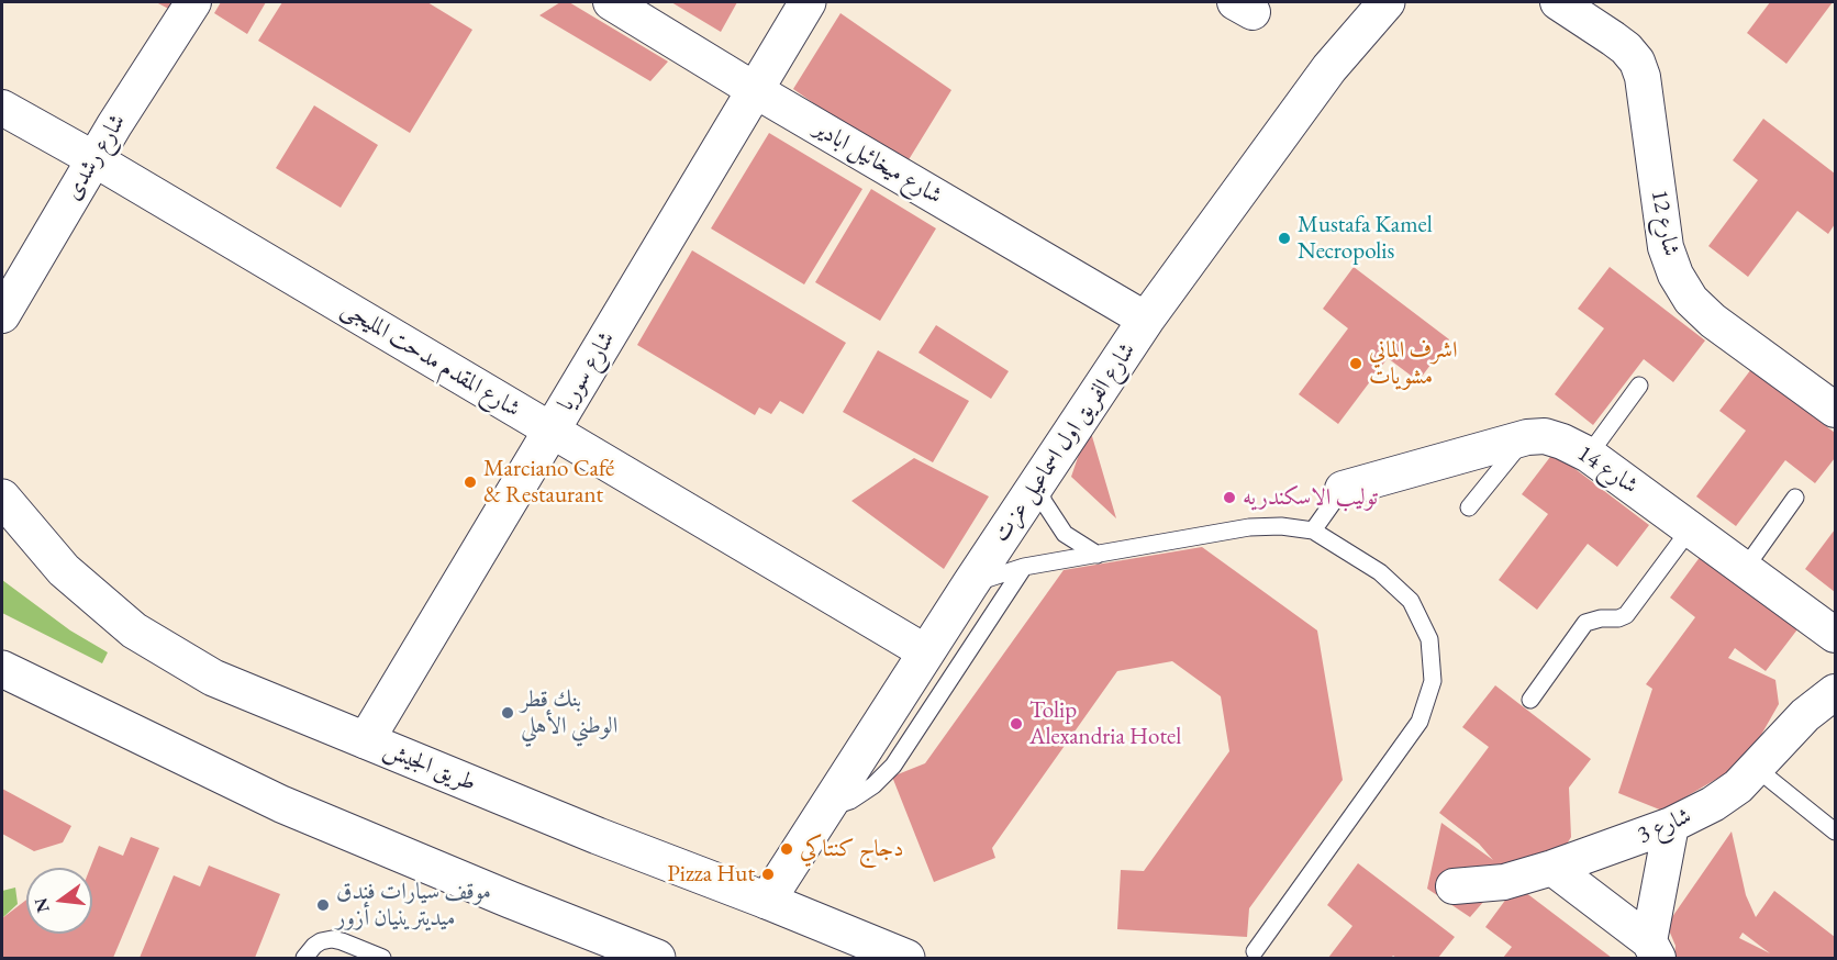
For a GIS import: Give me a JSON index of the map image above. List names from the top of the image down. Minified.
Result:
{"streets":{"main road":["شارع سوريا","شارع الفريق اول اسماعيل عزت","طريق الجيش"],"street":["شارع رشدى","شارع ميخائيل ابادير","شارع 12","شارع المقدم مدحت المليجى","شارع 14","شارع 3"]},"crossings":[["شارع رشدى","شارع المقدم مدحت المليجى"],["شارع ميخائيل ابادير","شارع سوريا"],["شارع ميخائيل ابادير","شارع الفريق اول اسماعيل عزت"],["شارع المقدم مدحت المليجى","شارع سوريا"],["شارع المقدم مدحت المليجى","شارع الفريق اول اسماعيل عزت"],["شارع سوريا","طريق الجيش"],["شارع الفريق اول اسماعيل عزت","طريق الجيش"]],"places":["Mustafa Kamel Necropolis","اشرف الماني مشويات","Marciano Café & Restaurant","توليب الاسكندريه","بنك قطر الوطني الأهلي","Tolip Alexandria Hotel","دجاج كنتاكي","Pizza Hut","موقف سيارات فندق ميديترينيان أزور"],"north":"left"}
